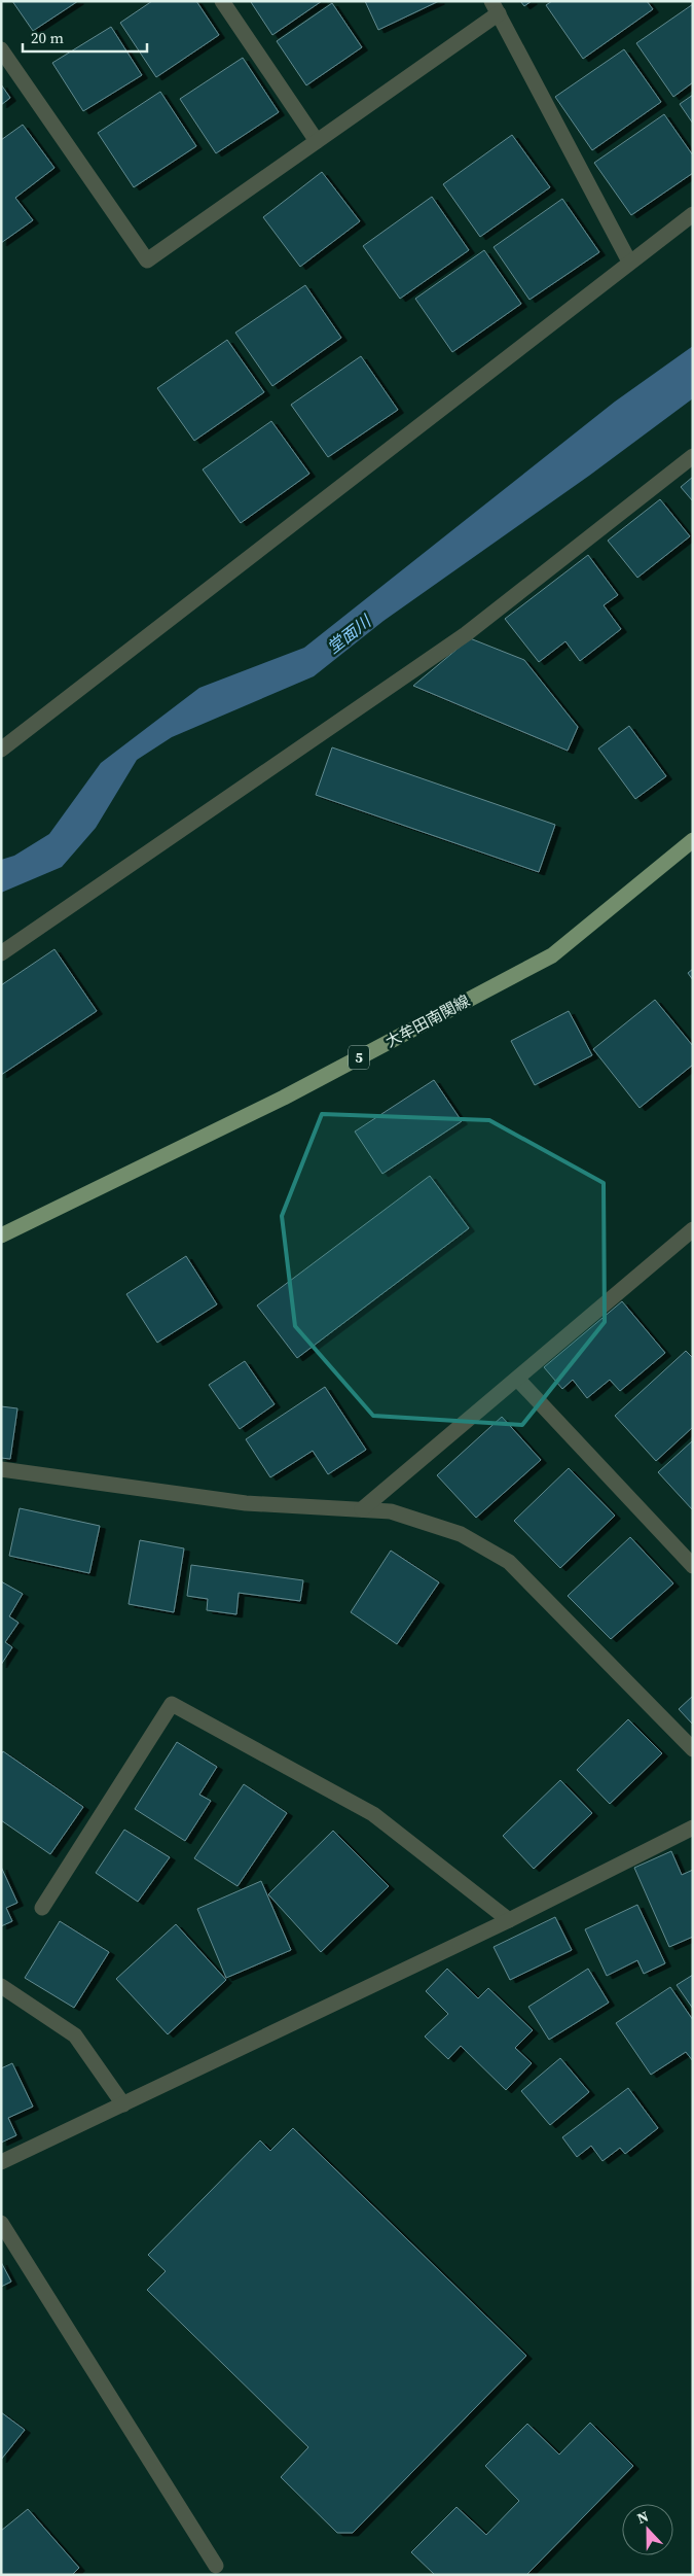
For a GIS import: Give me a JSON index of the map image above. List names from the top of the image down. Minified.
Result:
{"streets":{"main road":["大牟田南関線","5"]},"water":["堂面川"],"scale_bar":"20 m","north":"top"}
